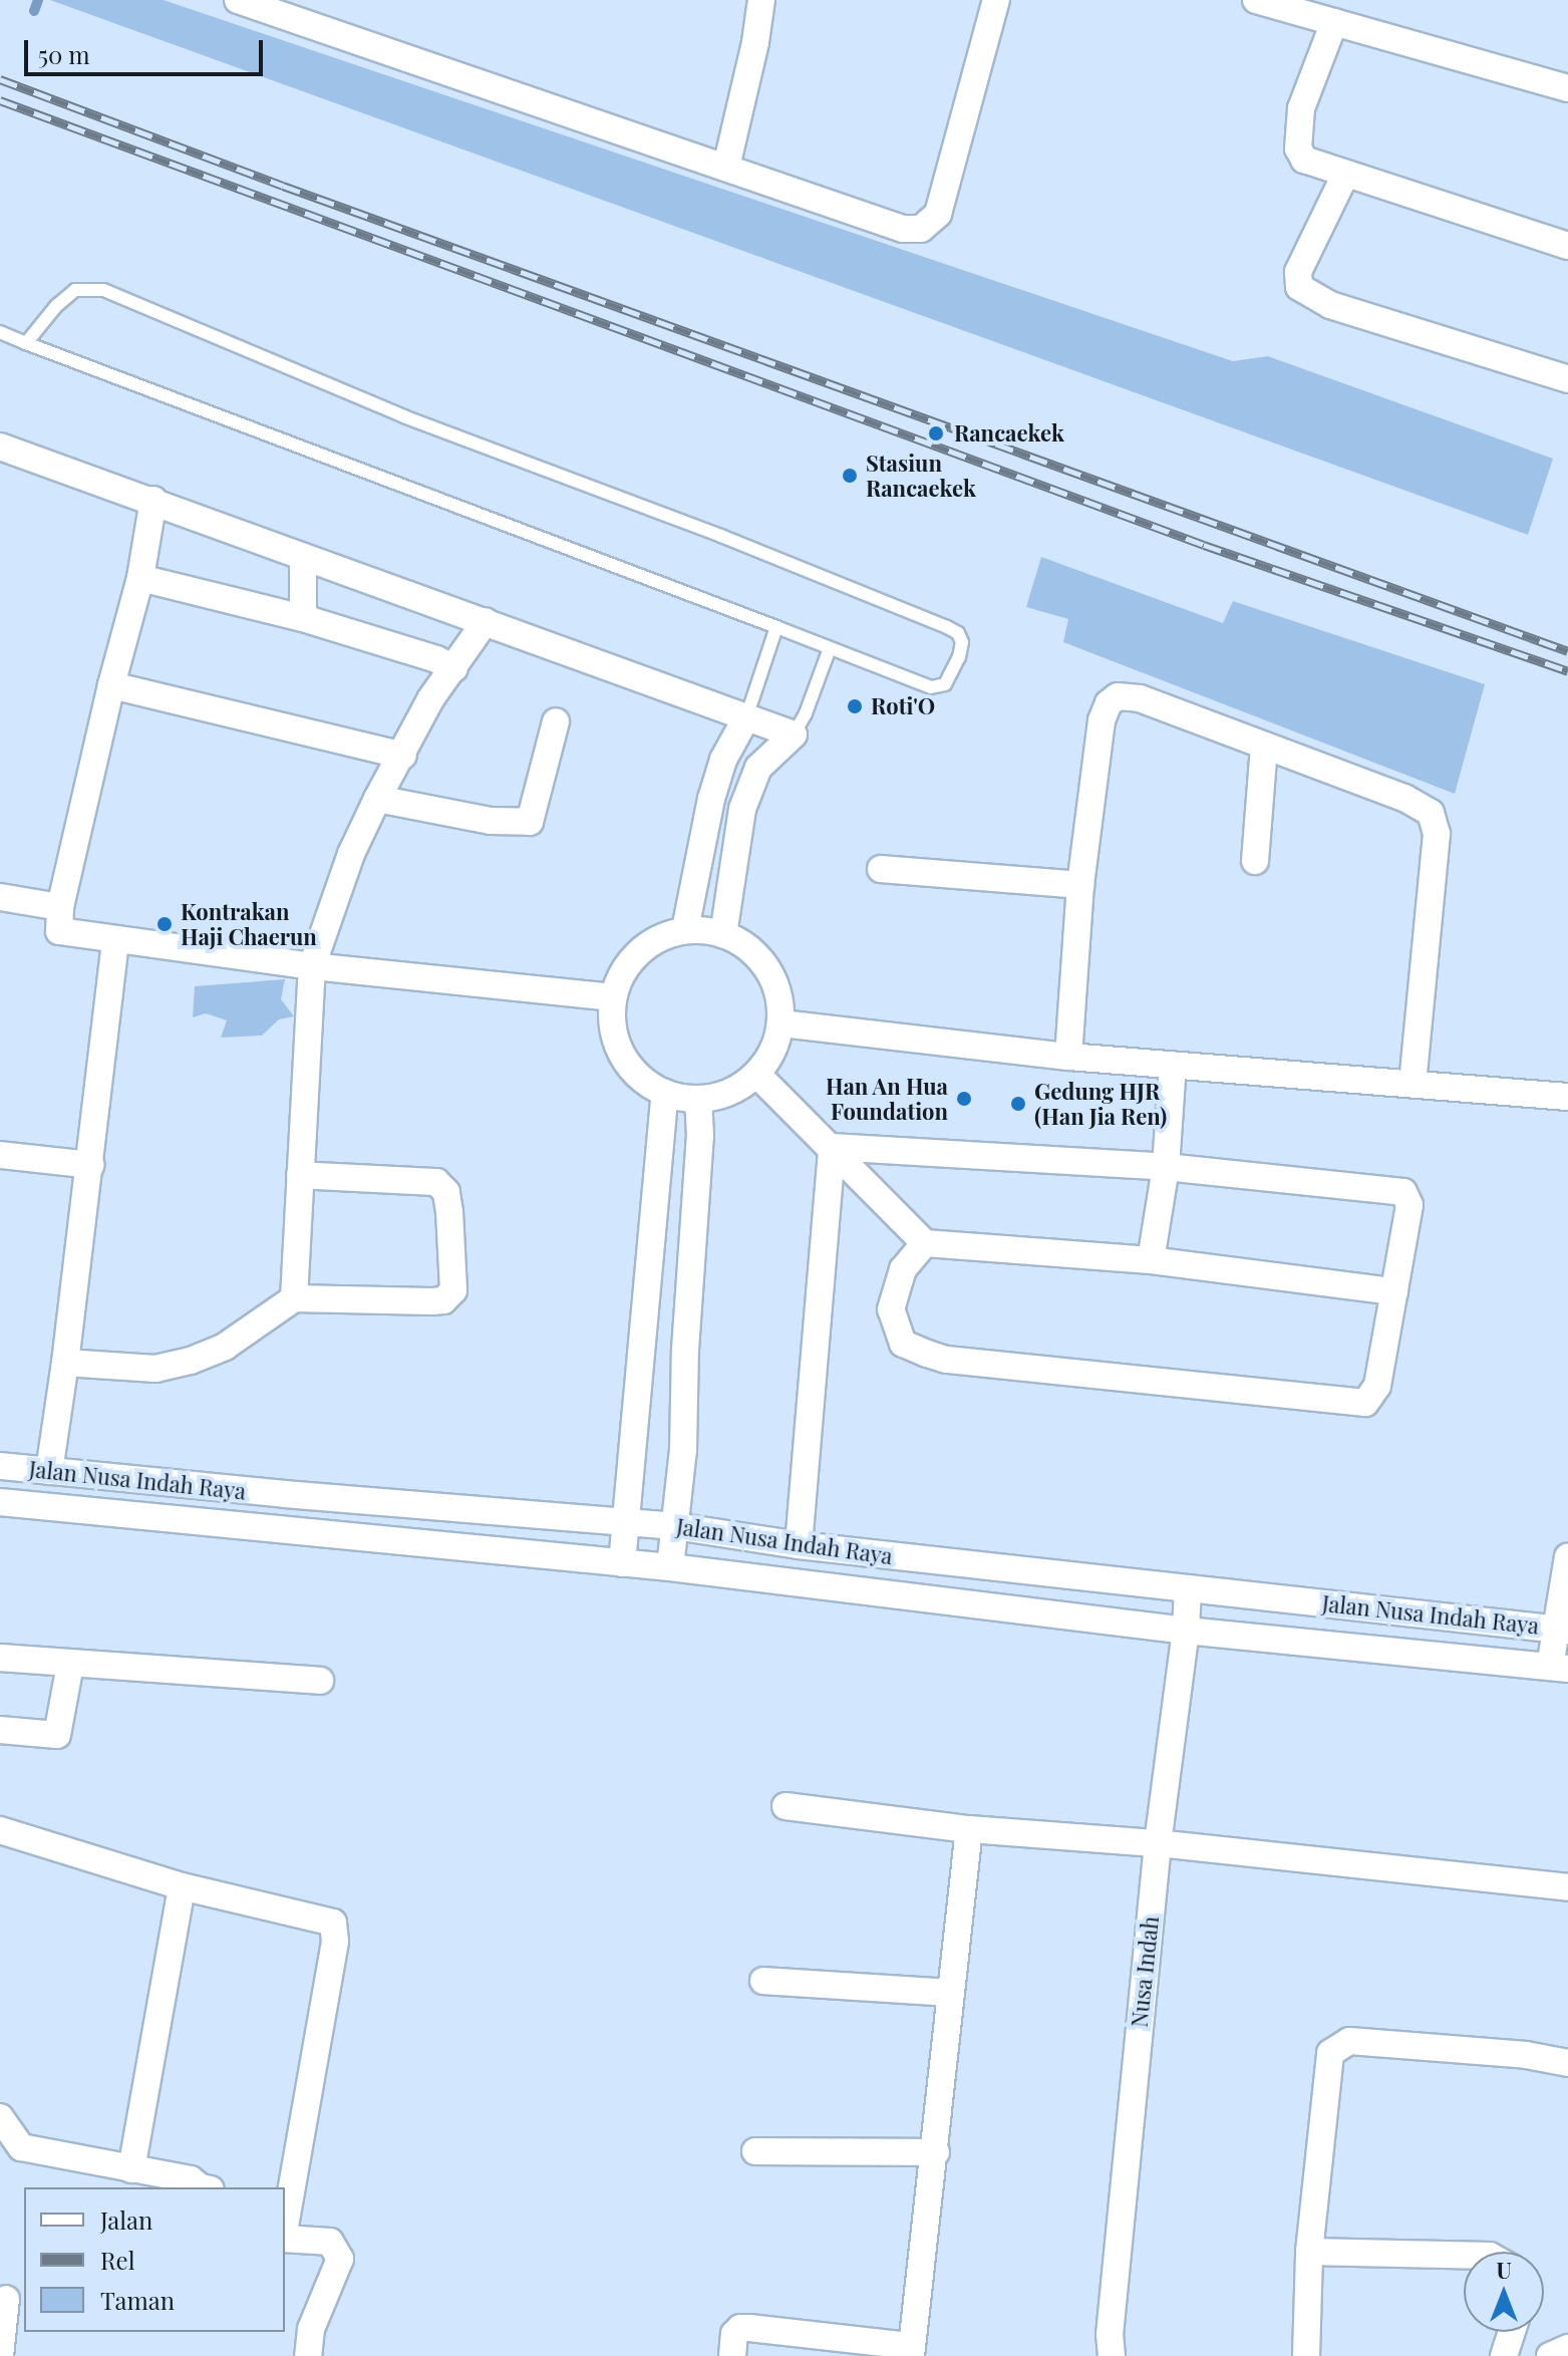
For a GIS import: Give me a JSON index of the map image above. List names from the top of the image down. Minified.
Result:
{"streets":{"street":["Jalan Nusa Indah Raya","Nusa Indah"]},"crossings":[["Jalan Nusa Indah Raya","Nusa Indah"]],"places":["Rancaekek","Stasiun Rancaekek","Roti'O","Kontrakan Haji Chaerun","Han An Hua Foundation","Gedung HJR (Han Jia Ren)"],"legend":["Jalan","Rel","Taman"],"scale_bar":"50 m","north":"top"}
